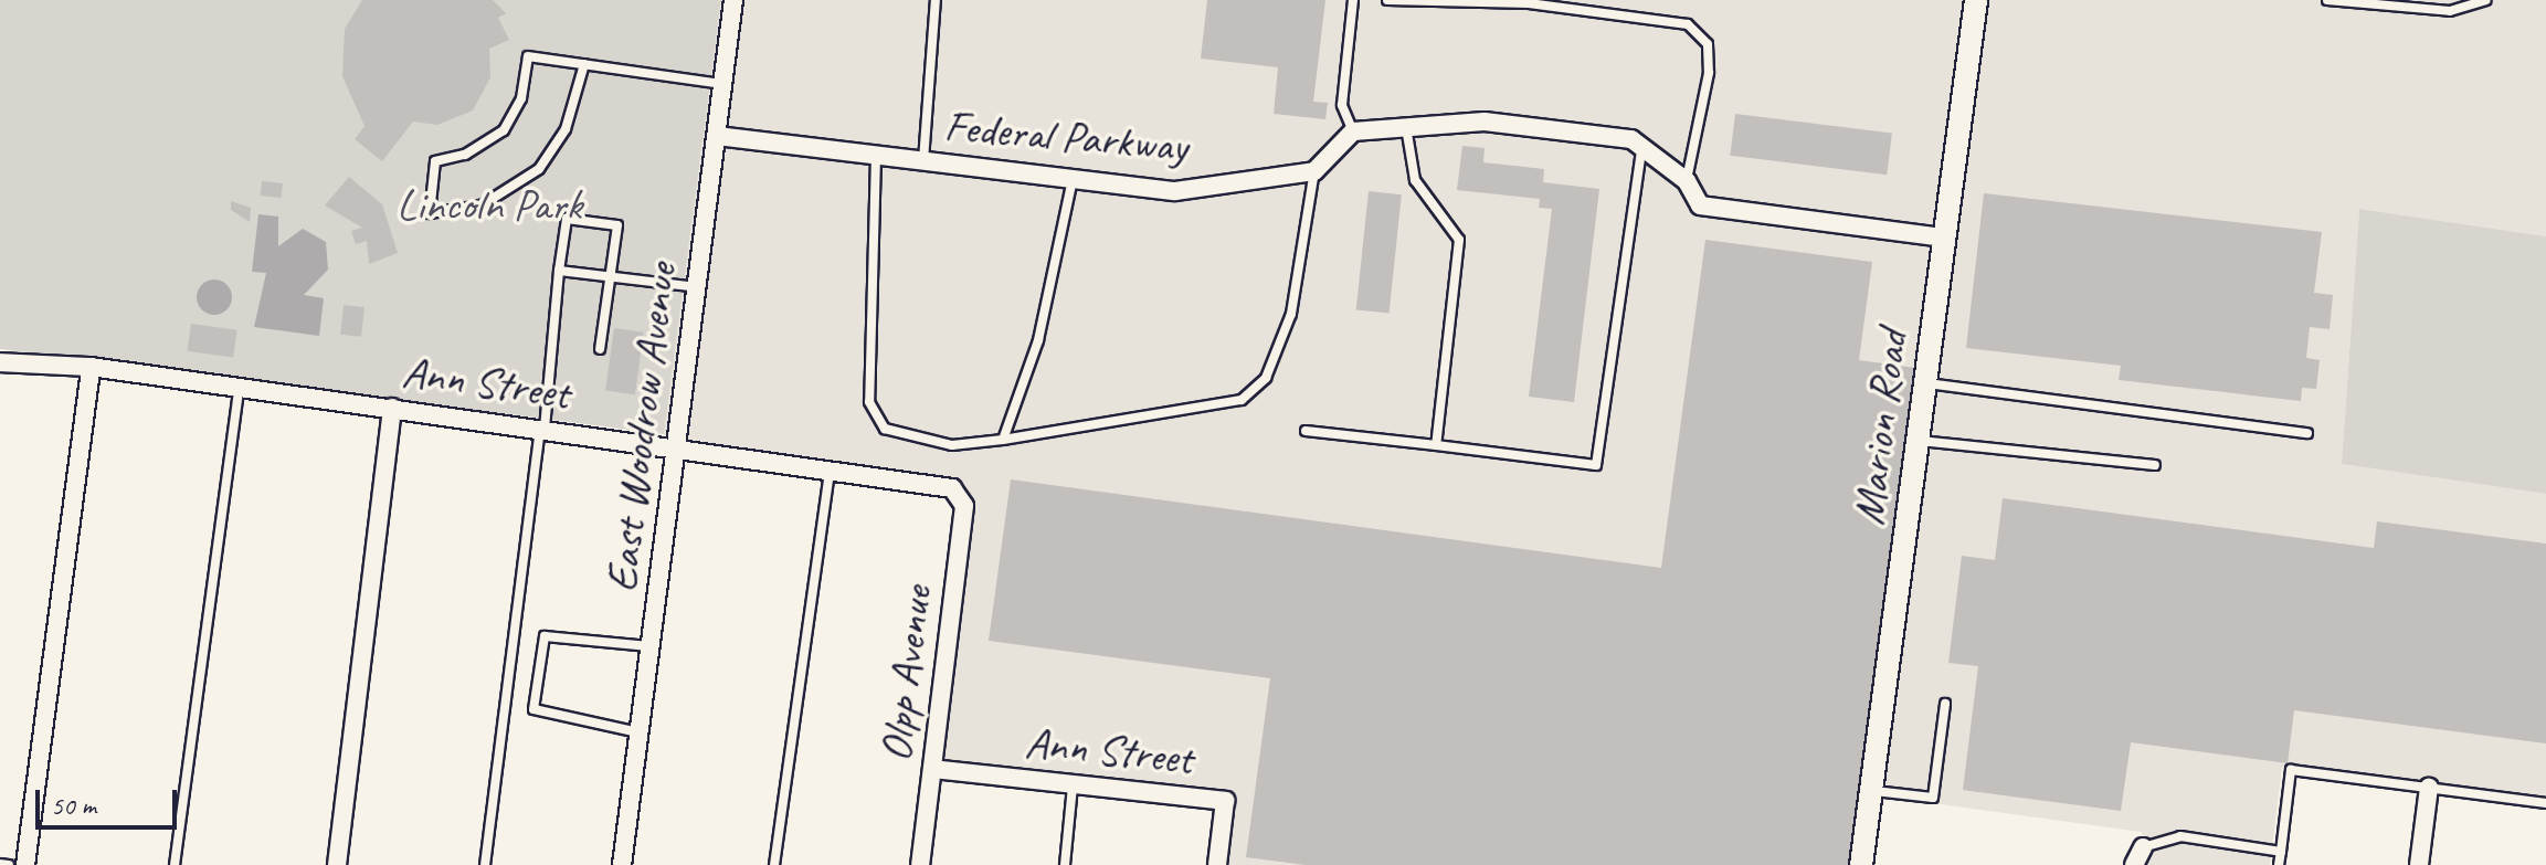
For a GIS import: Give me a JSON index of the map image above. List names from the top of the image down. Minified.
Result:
{"streets":{"street":["Federal Parkway","Ann Street","East Woodrow Avenue","Marion Road","Olpp Avenue"]},"crossings":[["Federal Parkway","East Woodrow Avenue"],["Ann Street","East Woodrow Avenue"],["Ann Street","Olpp Avenue"]],"parks":["Lincoln Park"],"scale_bar":"50 m"}
